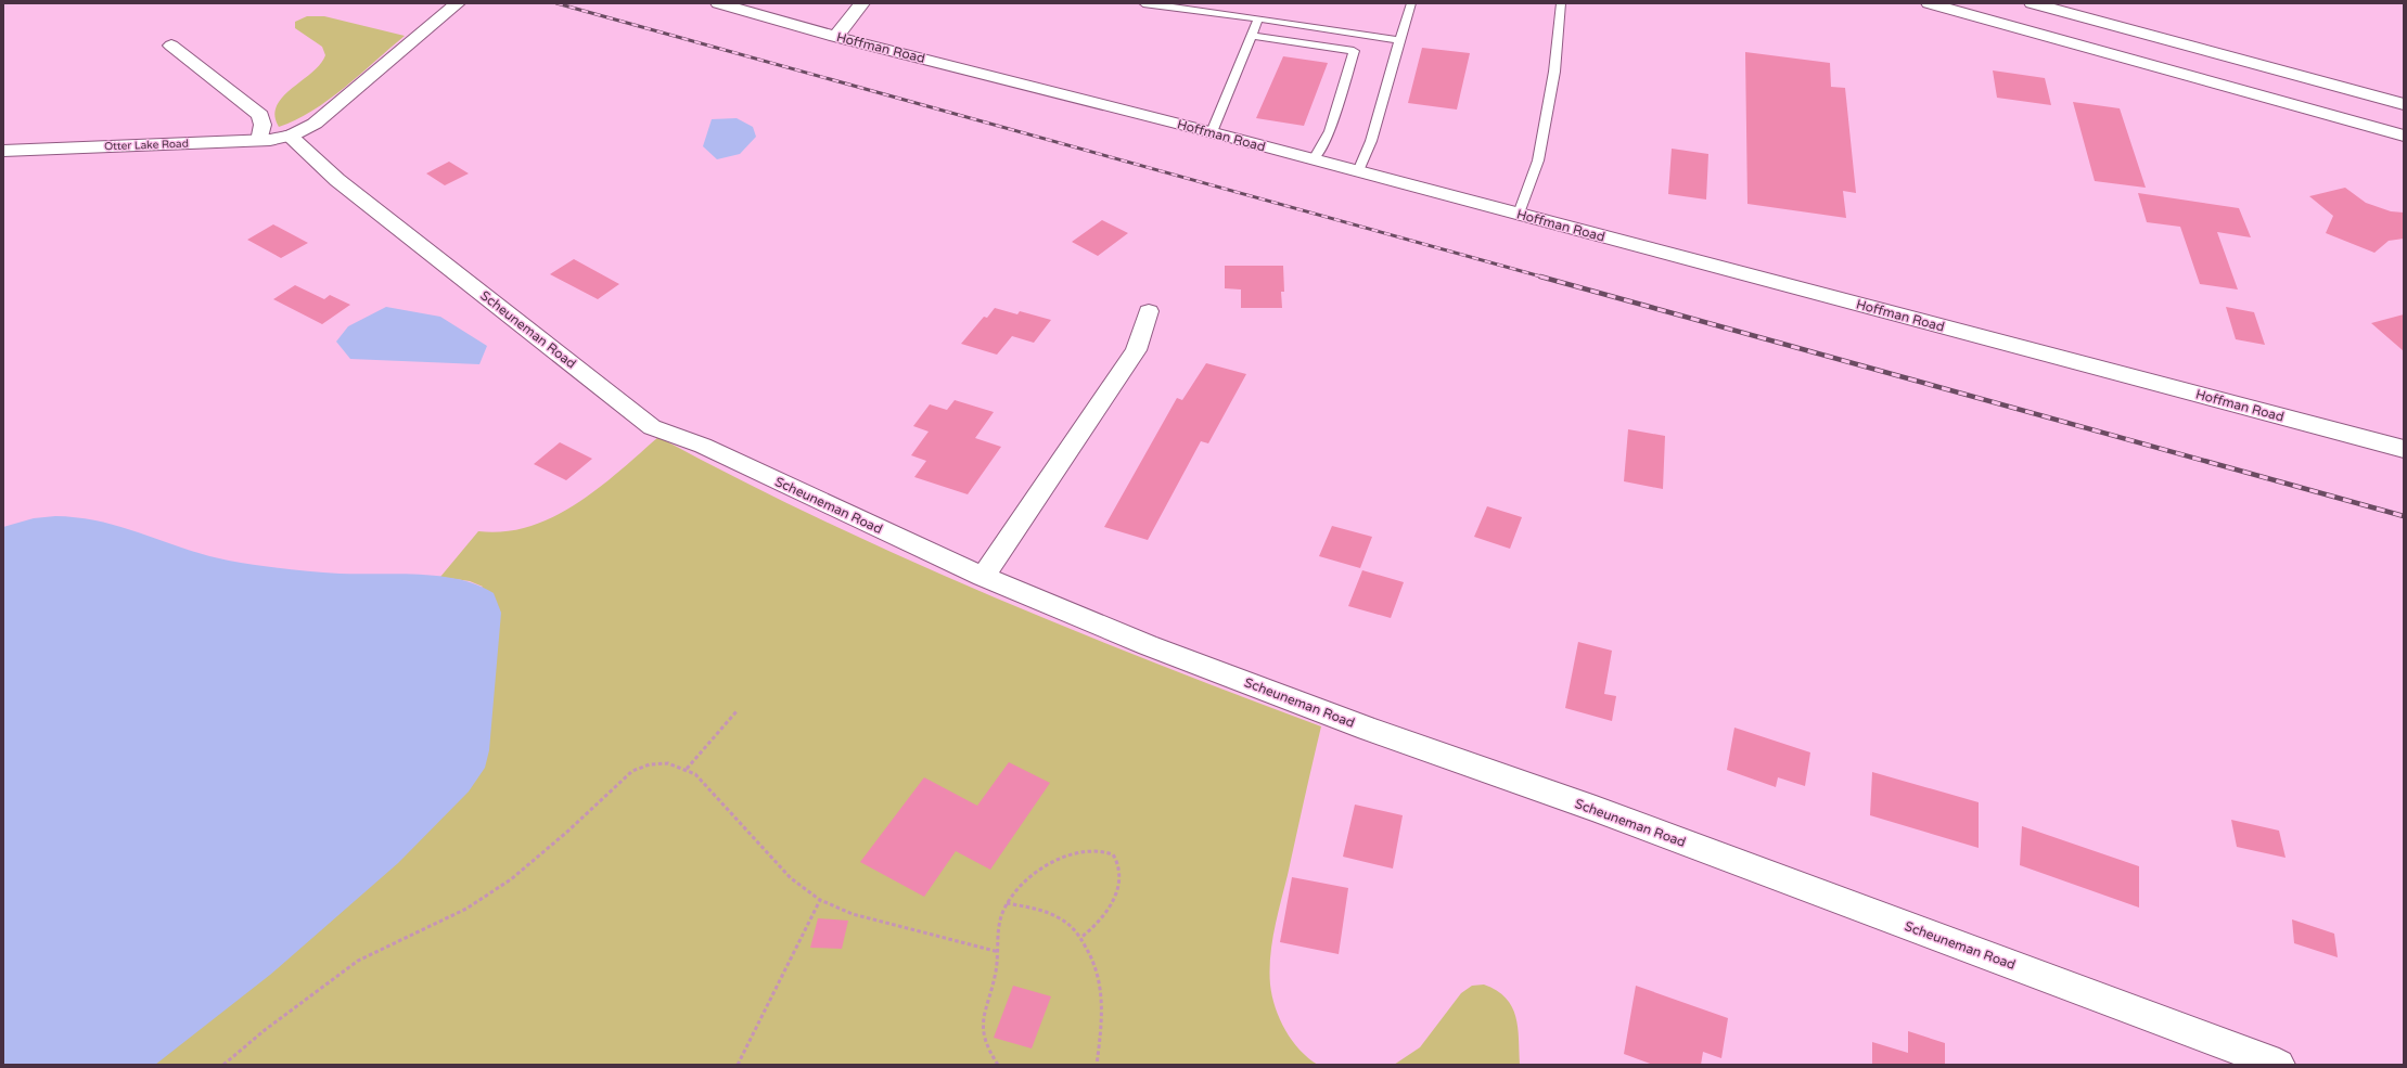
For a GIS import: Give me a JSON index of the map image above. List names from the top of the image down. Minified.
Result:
{"streets":{"street":["Hoffman Road","Otter Lake Road","Scheuneman Road"]},"crossings":[["Otter Lake Road","Scheuneman Road"]]}
